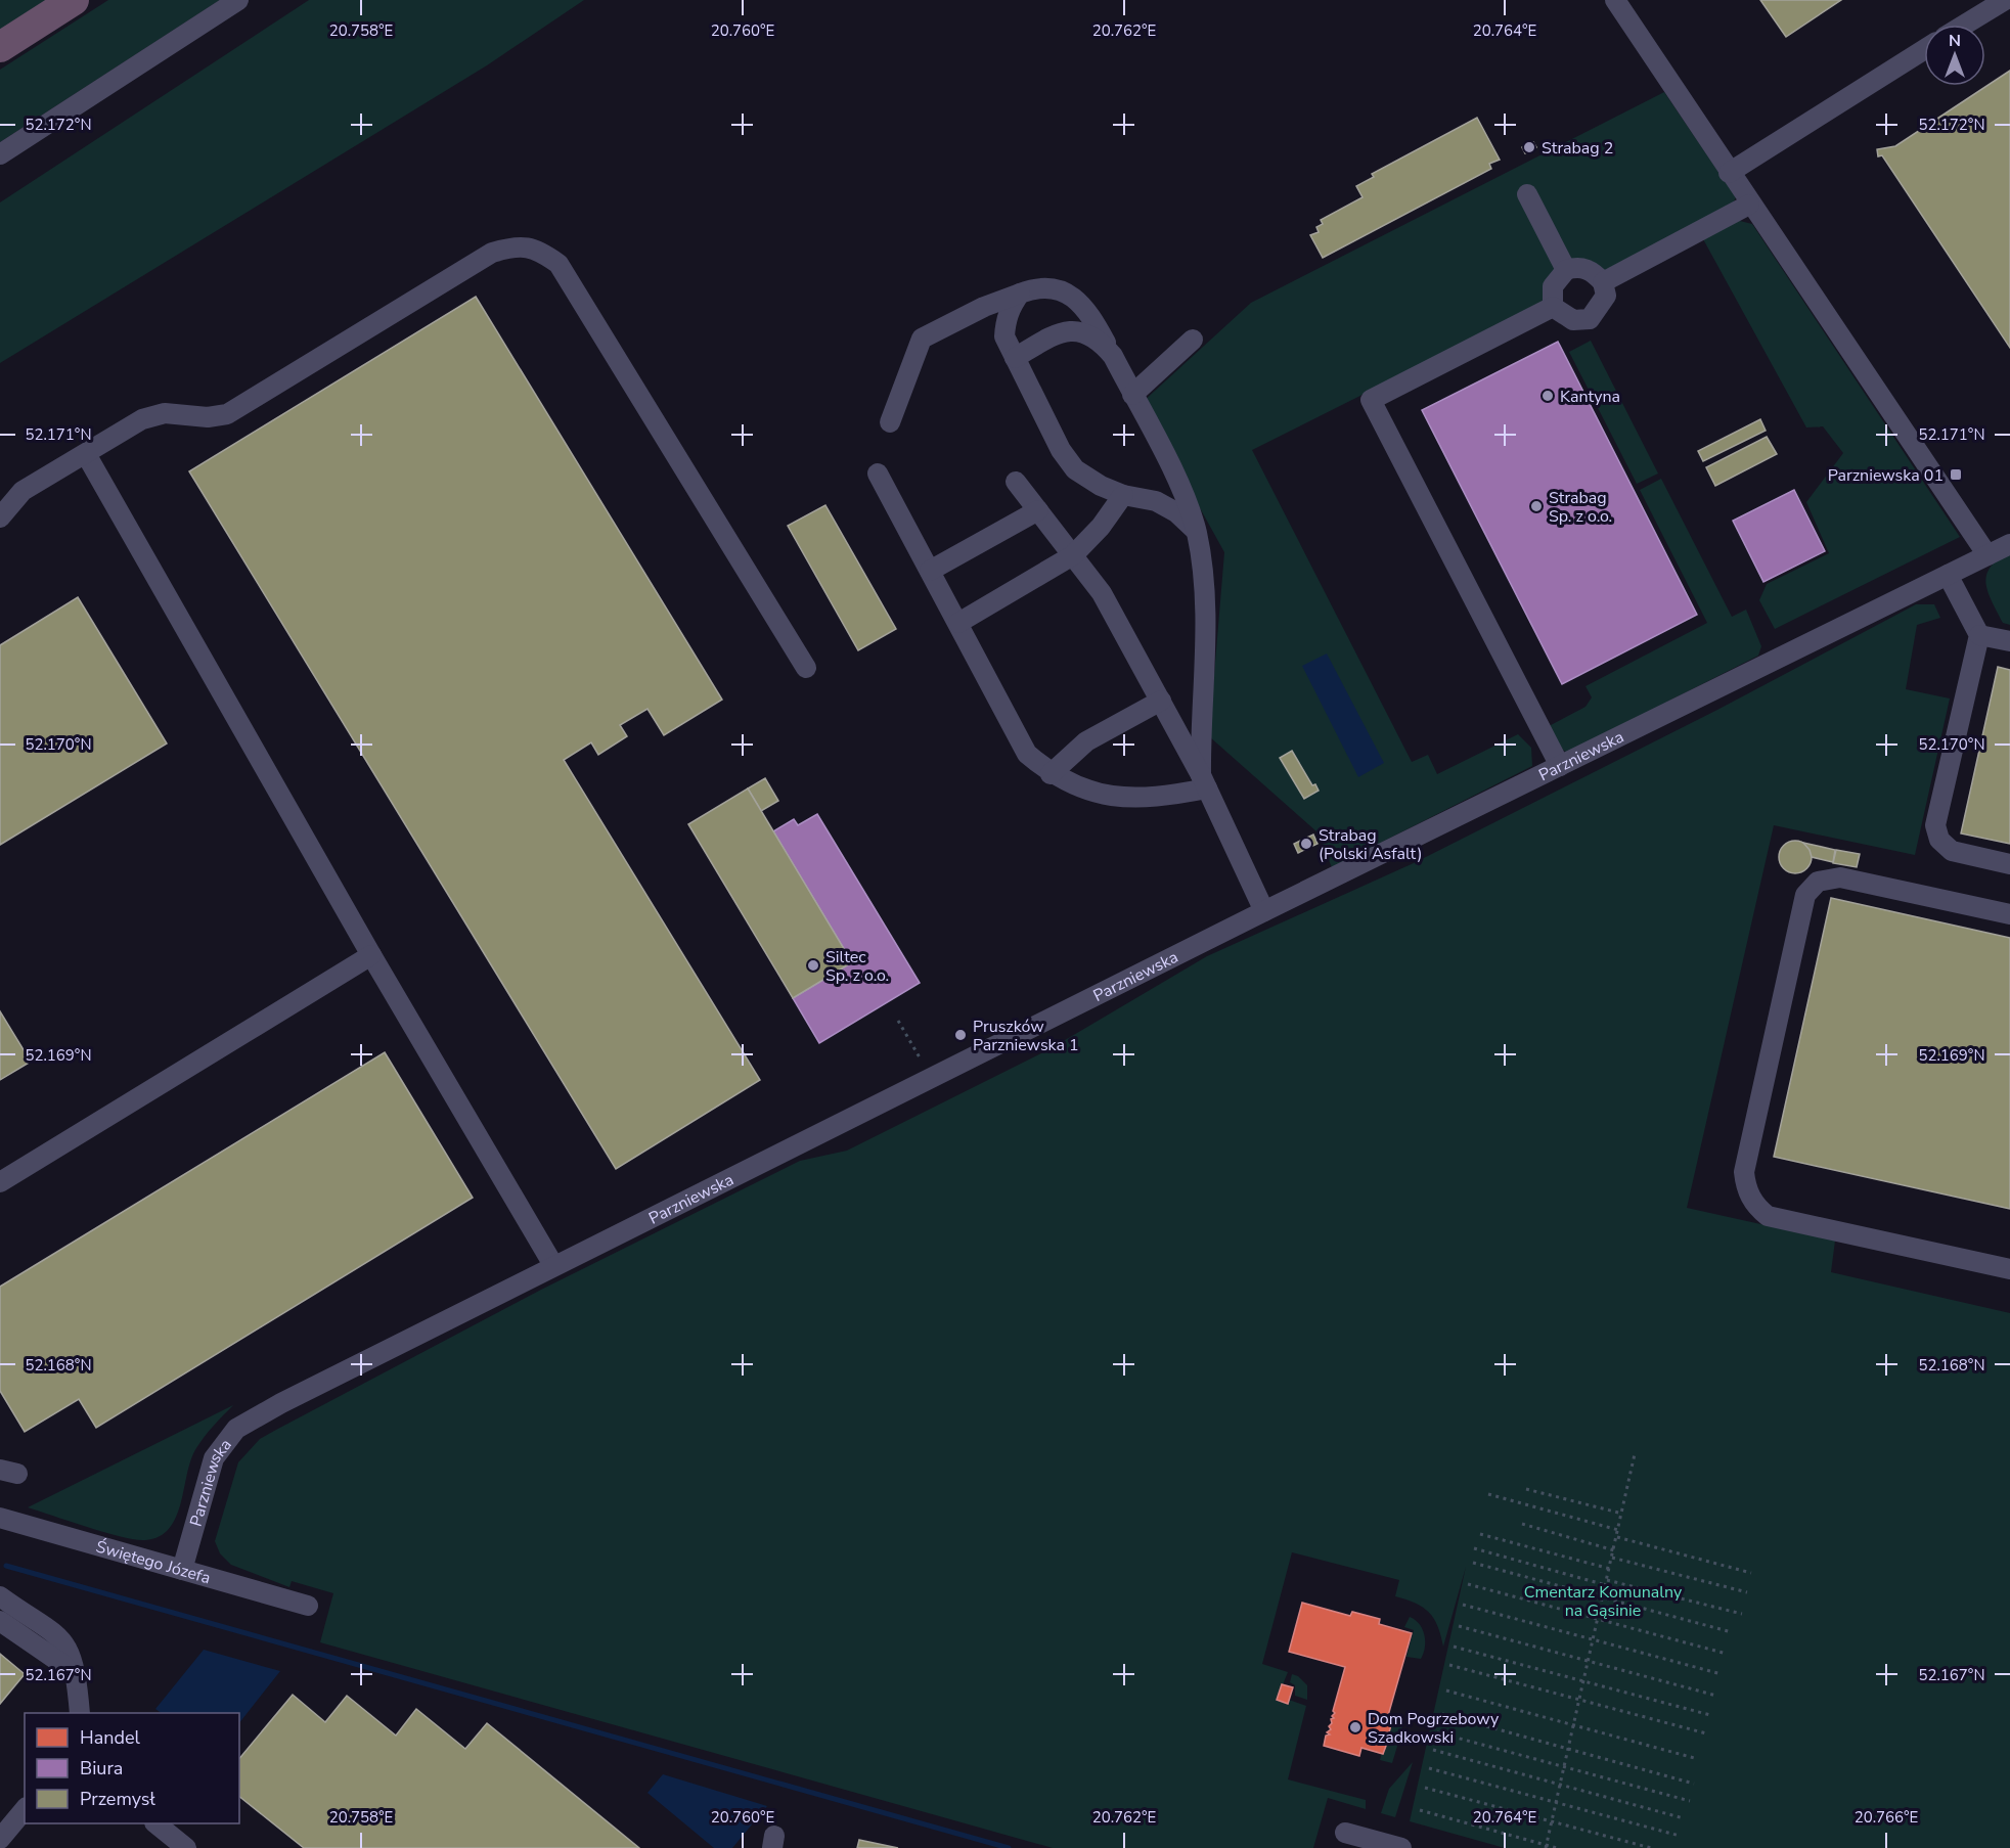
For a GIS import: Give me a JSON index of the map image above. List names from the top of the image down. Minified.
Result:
{"streets":{"street":["Parzniewska","Świętego Józefa"]},"crossings":[["Parzniewska","Świętego Józefa"]],"parks":["Cmentarz Komunalny na Gąsinie"],"places":{"other":["Strabag 2","Kantyna","Strabag Sp. z o.o.","Strabag (Polski Asfalt)","Siltec Sp. z o.o.","Pruszków Parzniewska 1","Dom Pogrzebowy Szadkowski"],"transit":["Parzniewska 01"]},"legend":["Handel","Biura","Przemysł"],"north":"top","coordinates":["20.758°E","20.760°E","20.762°E","20.764°E","52.172°N","52.171°N","52.170°N","52.169°N","52.168°N","52.167°N","20.766°E"]}
